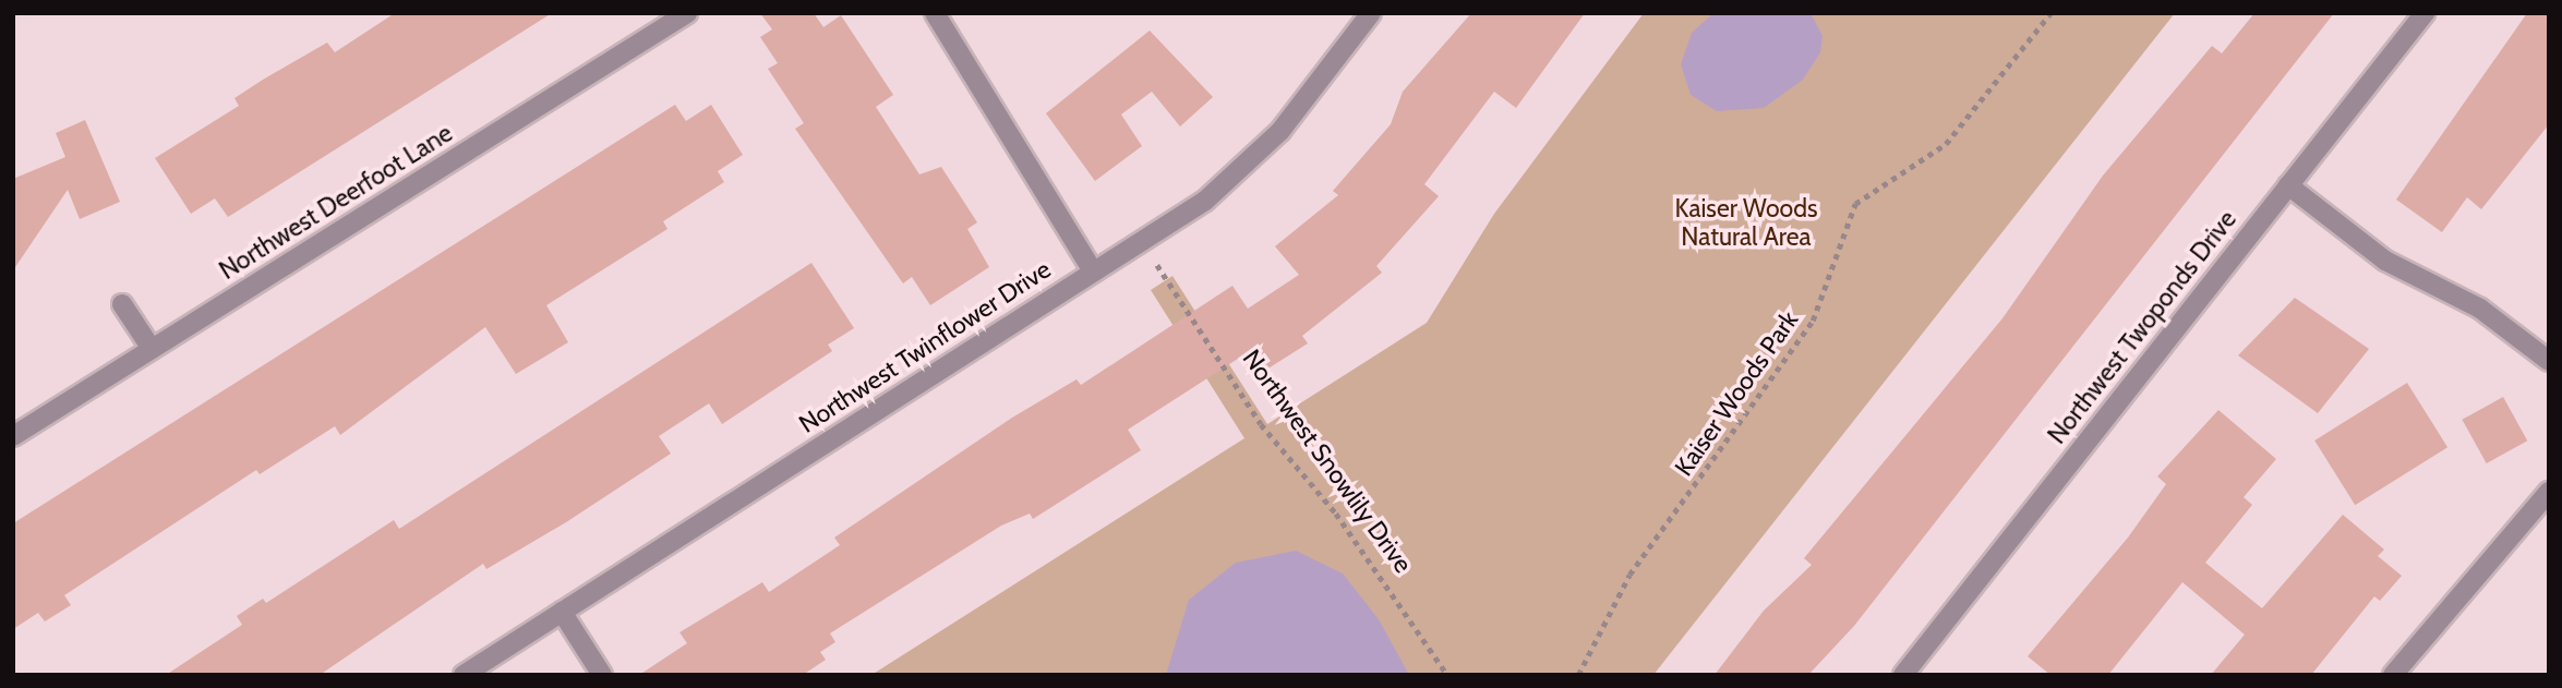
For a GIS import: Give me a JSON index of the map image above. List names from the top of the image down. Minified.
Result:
{"streets":{"street":["Northwest Deerfoot Lane","Northwest Twoponds Drive","Northwest Twinflower Drive"],"path":["Kaiser Woods Park","Northwest Snowlily Drive"]},"crossings":[["Northwest Twinflower Drive","Northwest Snowlily Drive"]],"parks":["Kaiser Woods Natural Area"]}
